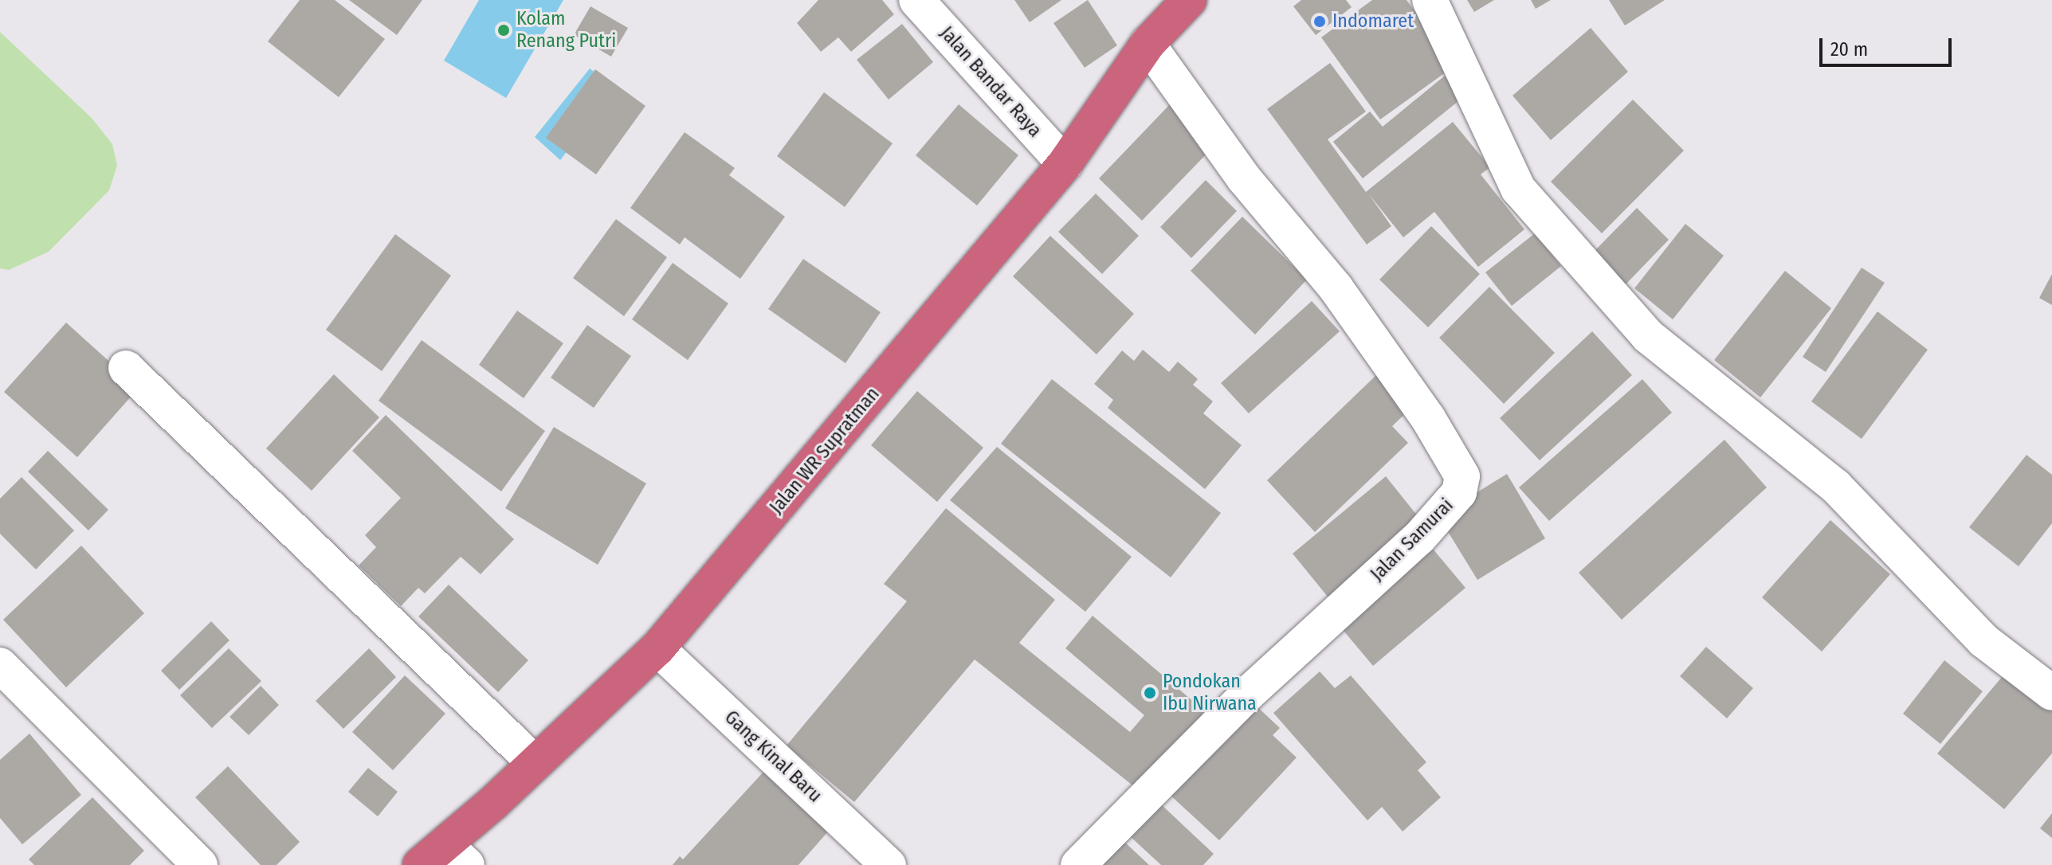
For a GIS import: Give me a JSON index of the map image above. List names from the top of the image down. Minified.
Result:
{"streets":{"highway":["Jalan WR Supratman"],"street":["Jalan Bandar Raya","Jalan Samurai","Gang Kinal Baru"]},"crossings":[["Jalan Bandar Raya","Jalan WR Supratman"],["Jalan WR Supratman","Jalan Samurai"],["Jalan WR Supratman","Gang Kinal Baru"]],"places":["Indomaret","Kolam Renang Putri","Pondokan Ibu Nirwana"],"scale_bar":"20 m"}
